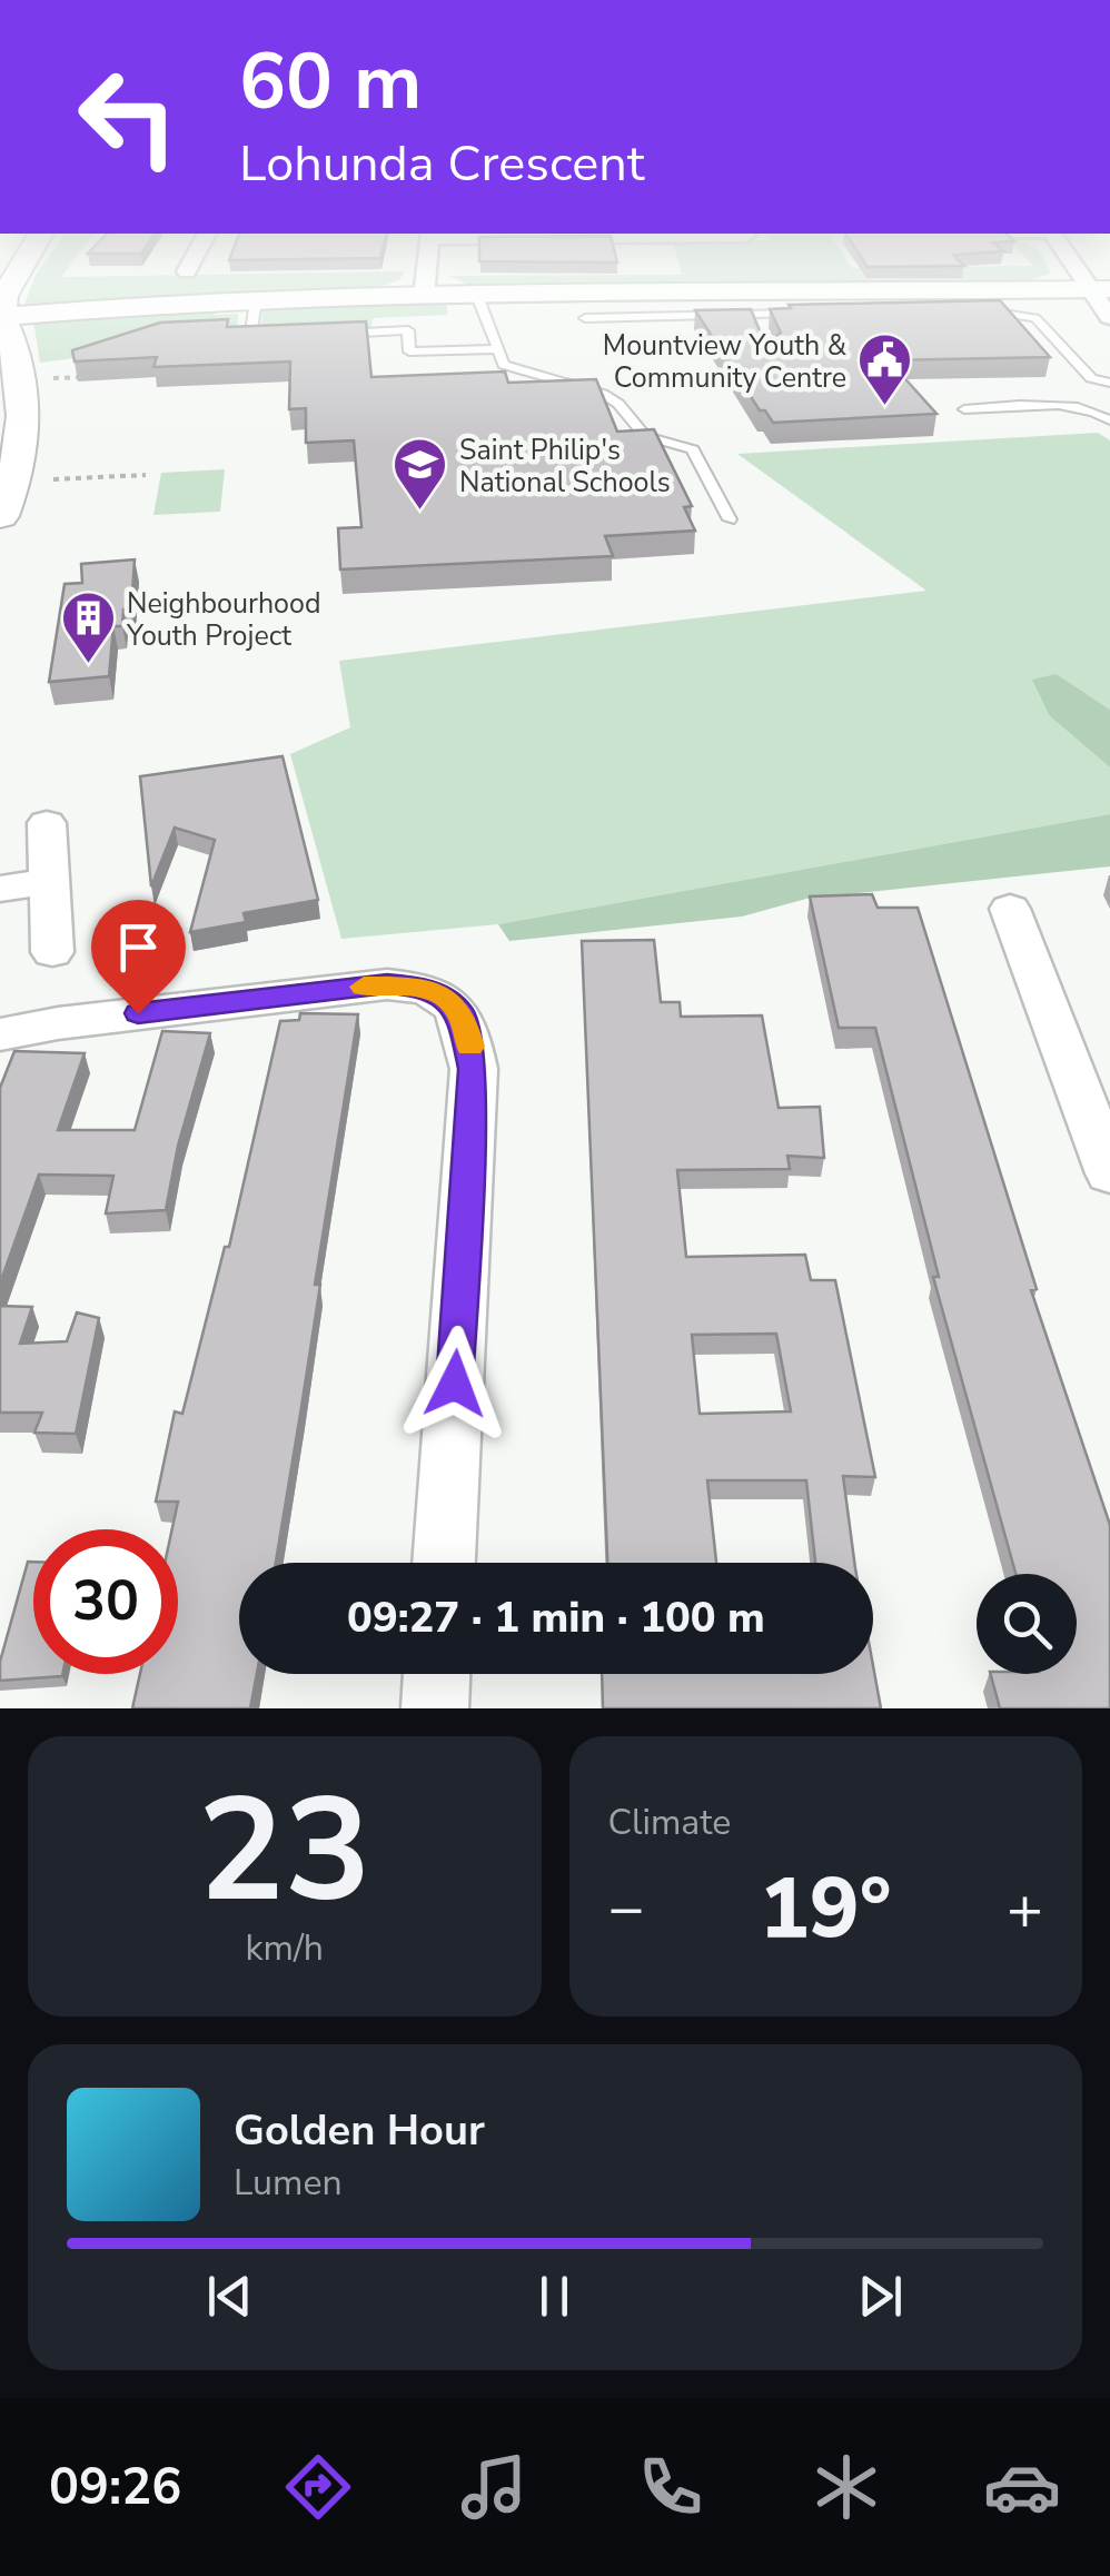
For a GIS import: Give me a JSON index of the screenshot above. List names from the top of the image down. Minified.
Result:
{"places":{"public building":["Mountview Youth & Community Centre"],"school or university":["Saint Philip's National Schools"],"building":["Neighbourhood Youth Project"]},"page":{"turn":["60 m","Lohunda Crescent"],"limit":"30","trip":"09:27 · 1 min · 100 m","tile":[["23","km/h"],"Climate"],"heat":["−","19°","+"],"song":["Golden Hour","Lumen"],"tabs":"09:26"}}
